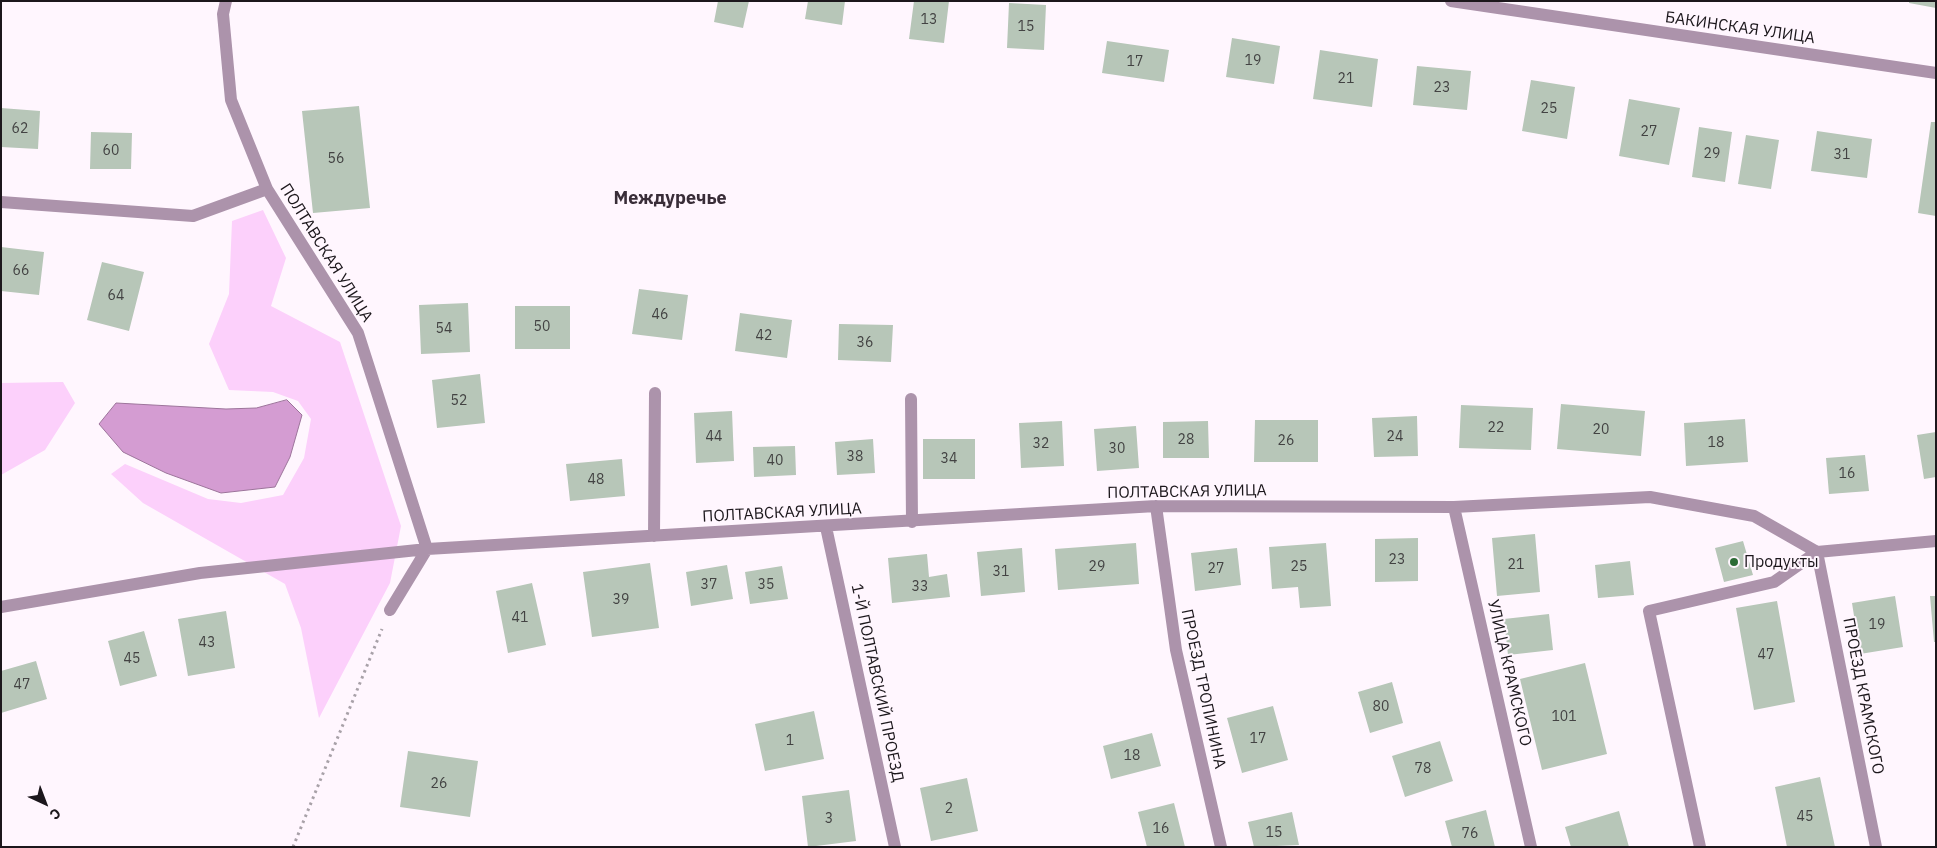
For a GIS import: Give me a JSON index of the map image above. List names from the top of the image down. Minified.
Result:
{"streets":{"street":["БАКИНСКАЯ УЛИЦА","ПОЛТАВСКАЯ УЛИЦА","УЛИЦА КРАМСКОГО","1-Й ПОЛТАВСКИЙ ПРОЕЗД","ПРОЕЗД ТРОПИНИНА","ПРОЕЗД КРАМСКОГО"]},"crossings":[["ПОЛТАВСКАЯ УЛИЦА","УЛИЦА КРАМСКОГО"],["ПОЛТАВСКАЯ УЛИЦА","1-Й ПОЛТАВСКИЙ ПРОЕЗД"],["ПОЛТАВСКАЯ УЛИЦА","ПРОЕЗД ТРОПИНИНА"],["ПОЛТАВСКАЯ УЛИЦА","ПРОЕЗД КРАМСКОГО"]],"districts":["Междуречье"],"places":["Продукты"],"house_numbers":["13","15","19","17","21","23","25","62","27","60","29","31","56","66","64","46","50","54","42","36","52","22","20","44","24","28","26","18","32","30","38","34","40","16","48","23","21","29","25","27","31","37","35","33","39","41","19","43","47","45","47","80","101","17","1","18","78","26","2","45","3","16","15","76"],"north":"bottom right"}
